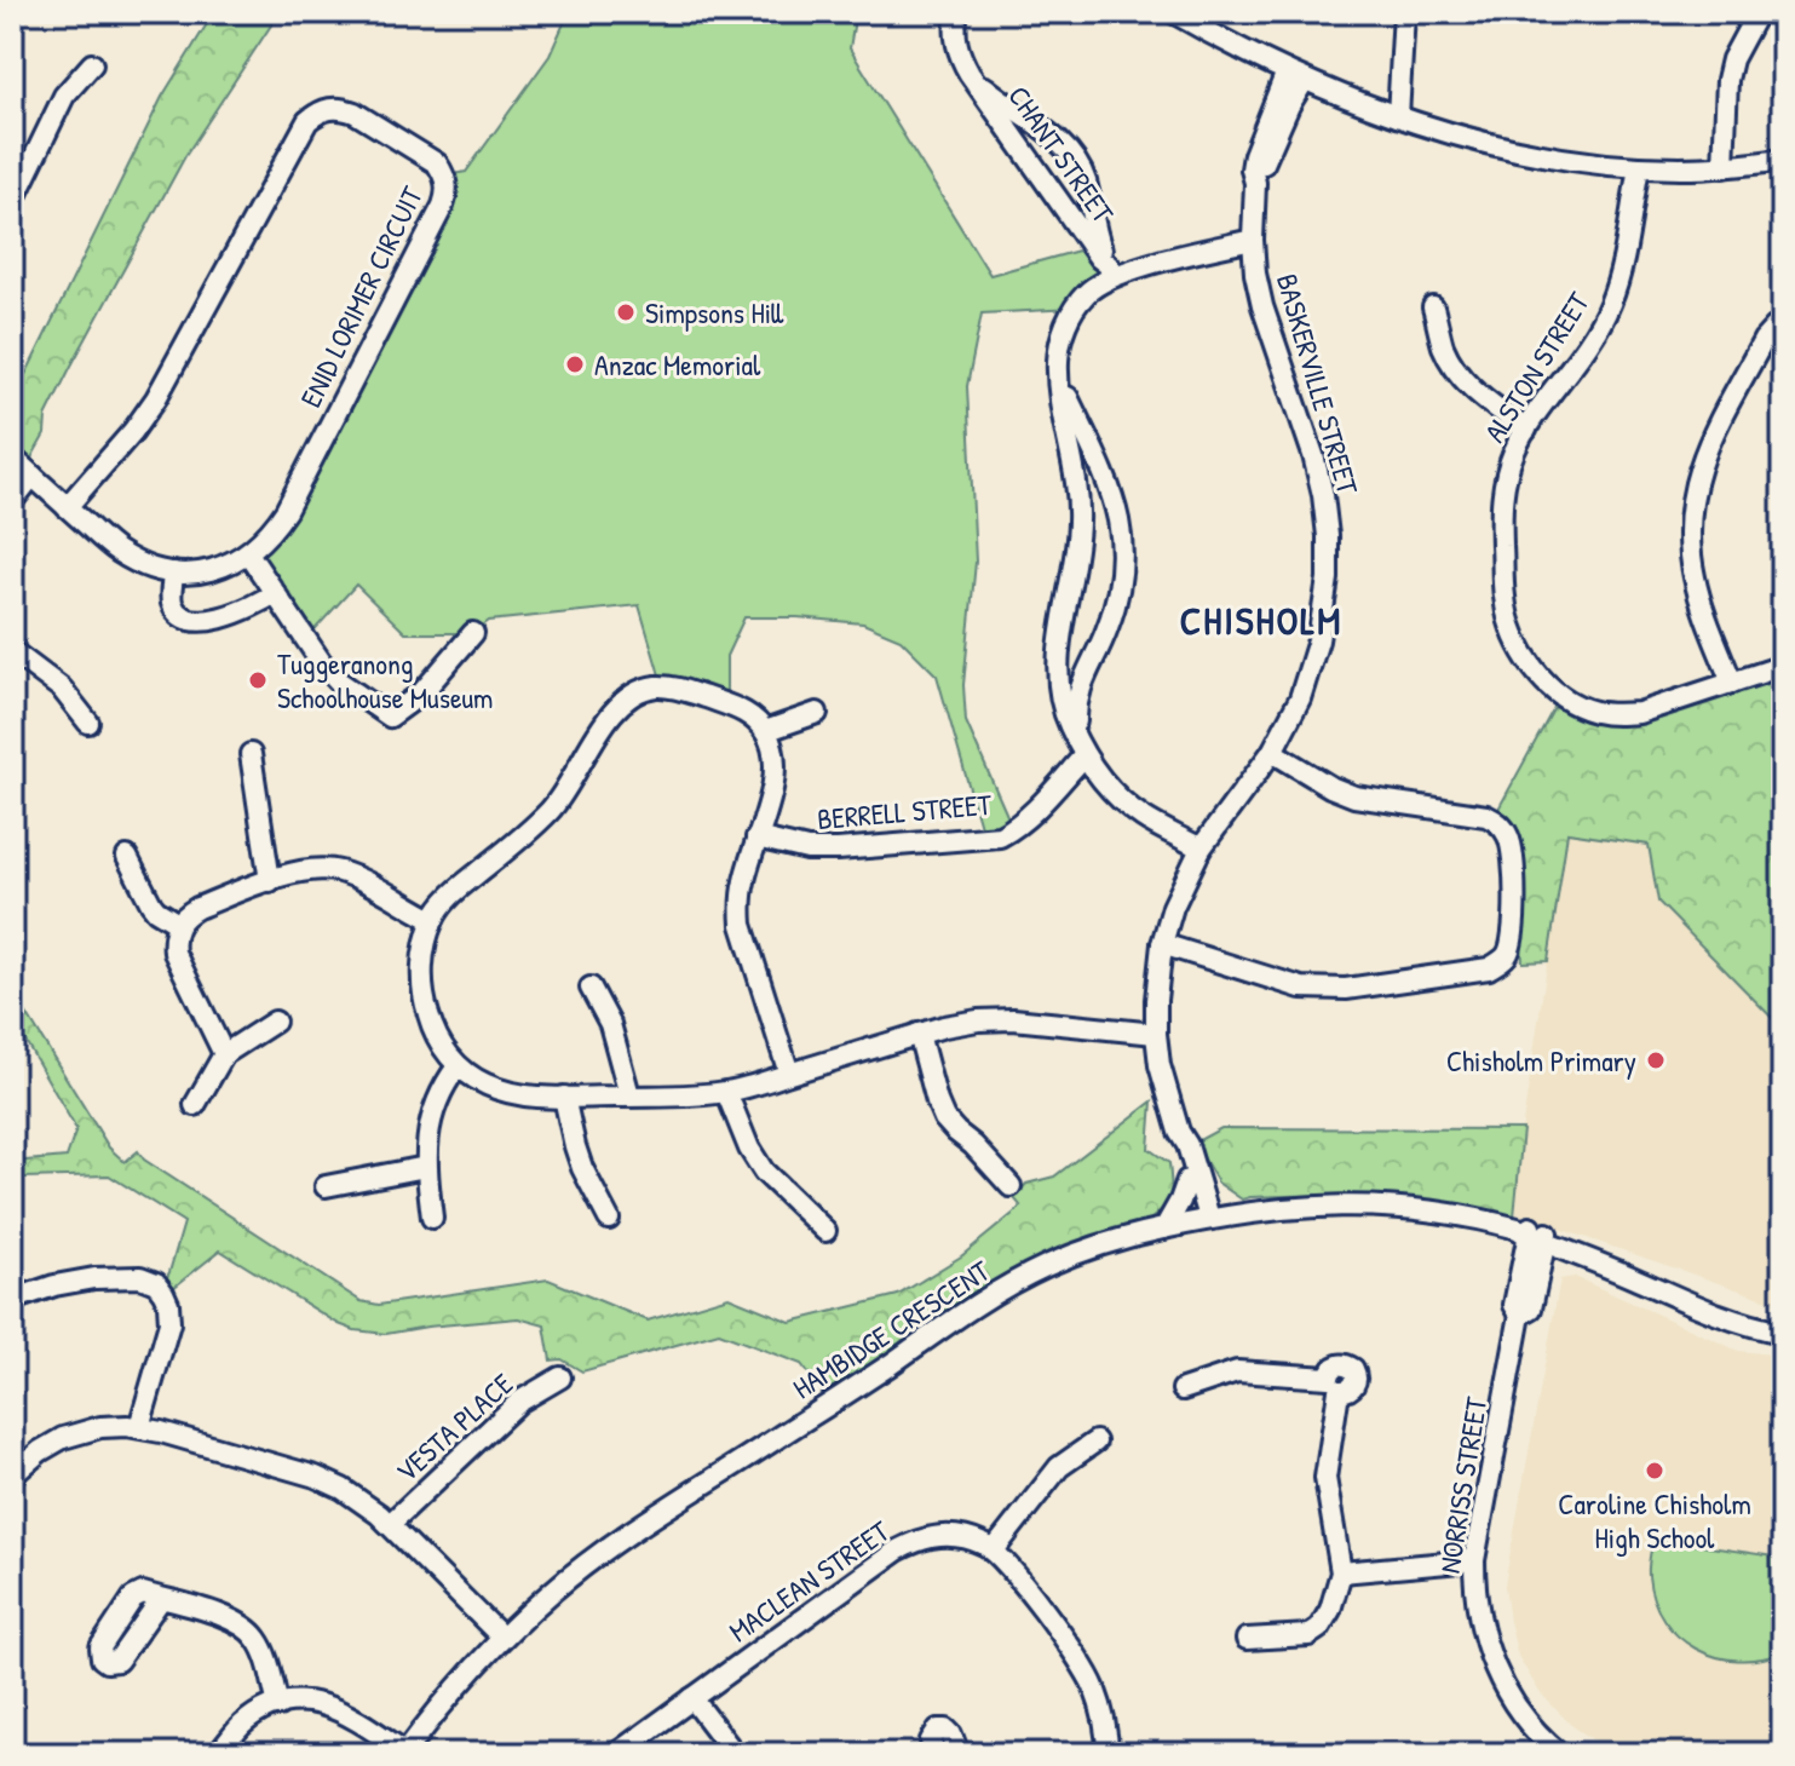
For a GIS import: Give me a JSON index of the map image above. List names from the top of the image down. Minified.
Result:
{"streets":{"street":["CHANT STREET","ENID LORIMER CIRCUIT","ALSTON STREET","BASKERVILLE STREET","BERRELL STREET","HAMBIDGE CRESCENT","VESTA PLACE","NORRISS STREET","MACLEAN STREET"]},"crossings":[["BASKERVILLE STREET","HAMBIDGE CRESCENT"],["HAMBIDGE CRESCENT","NORRISS STREET"]],"districts":["CHISHOLM"],"places":["Simpsons Hill","Anzac Memorial","Tuggeranong Schoolhouse Museum","Chisholm Primary","Caroline Chisholm High School"]}
